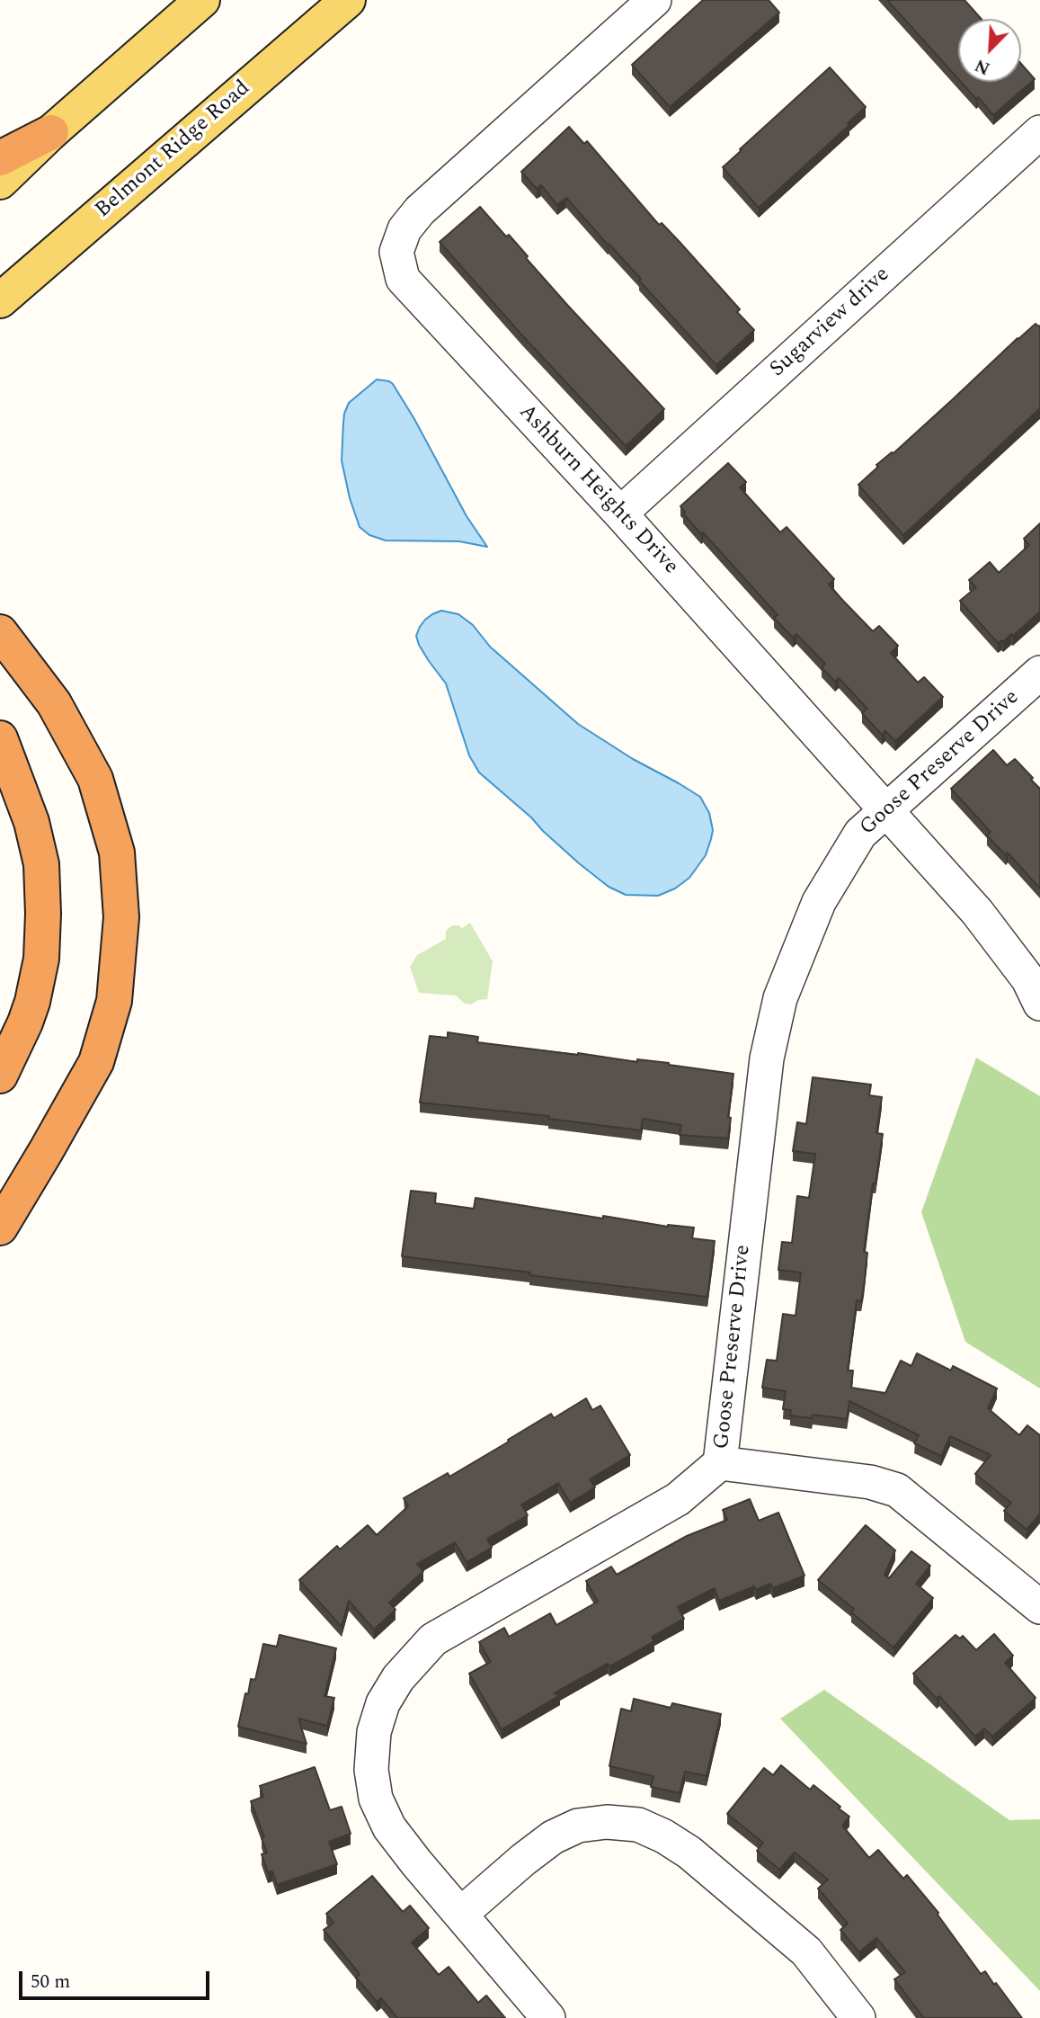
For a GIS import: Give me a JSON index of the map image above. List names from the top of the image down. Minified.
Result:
{"streets":{"main road":["Belmont Ridge Road"],"street":["Sugarview drive","Ashburn Heights Drive","Goose Preserve Drive"]},"crossings":[["Sugarview drive","Ashburn Heights Drive"],["Ashburn Heights Drive","Goose Preserve Drive"]],"scale_bar":"50 m","north":"bottom left"}
